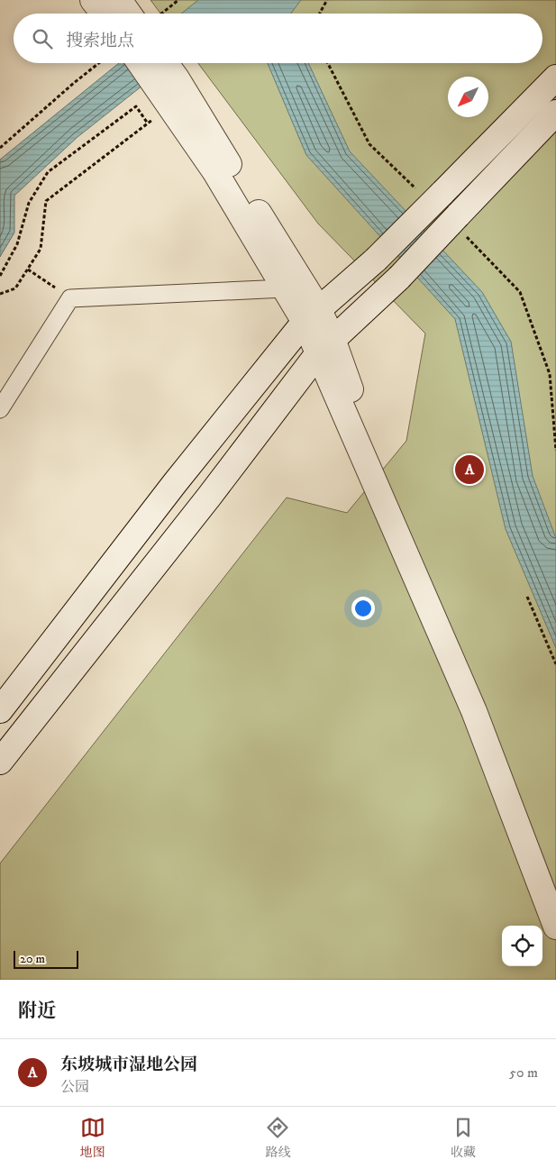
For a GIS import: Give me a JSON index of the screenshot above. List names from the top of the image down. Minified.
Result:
{"scale_bar":"20 m","north":"bottom left","page":{"search":"搜索地点","pins":"A","scale":"20 m","heading":"附近","list":[{"mark":"A","name":"东坡城市湿地公园","note":"公园","value":"50 m"}],"nav":["地图","路线","收藏"]}}
